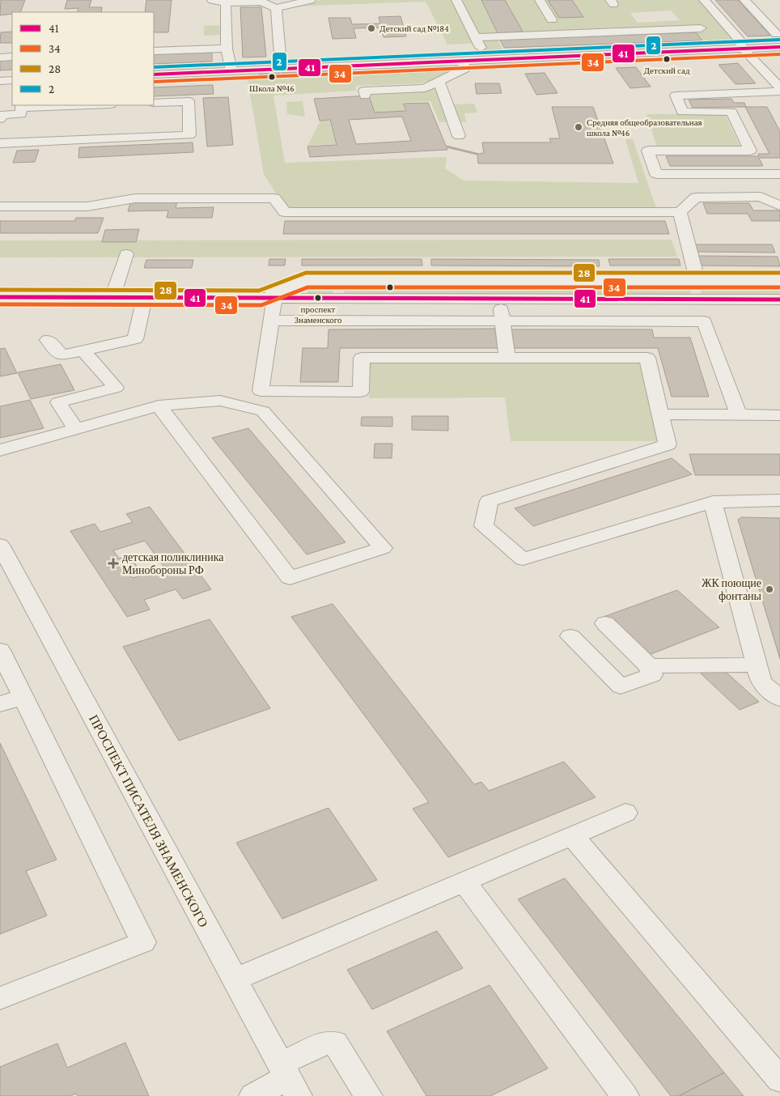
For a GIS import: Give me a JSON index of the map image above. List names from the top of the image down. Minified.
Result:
{"streets":{"street":["ПРОСПЕКТ ПИСАТЕЛЯ ЗНАМЕНСКОГО"]},"places":{"other":["Детский сад №184","Детский сад","Школа №46","Средняя общеобразовательная школа №46","проспект Знаменского","ЖК поющие фонтаны"],"health":["детская поликлиника Минобороны РФ"]},"lines":["transit line 2","transit line 41","transit line 34","transit line 28"],"legend":["41","34","28","2"]}
